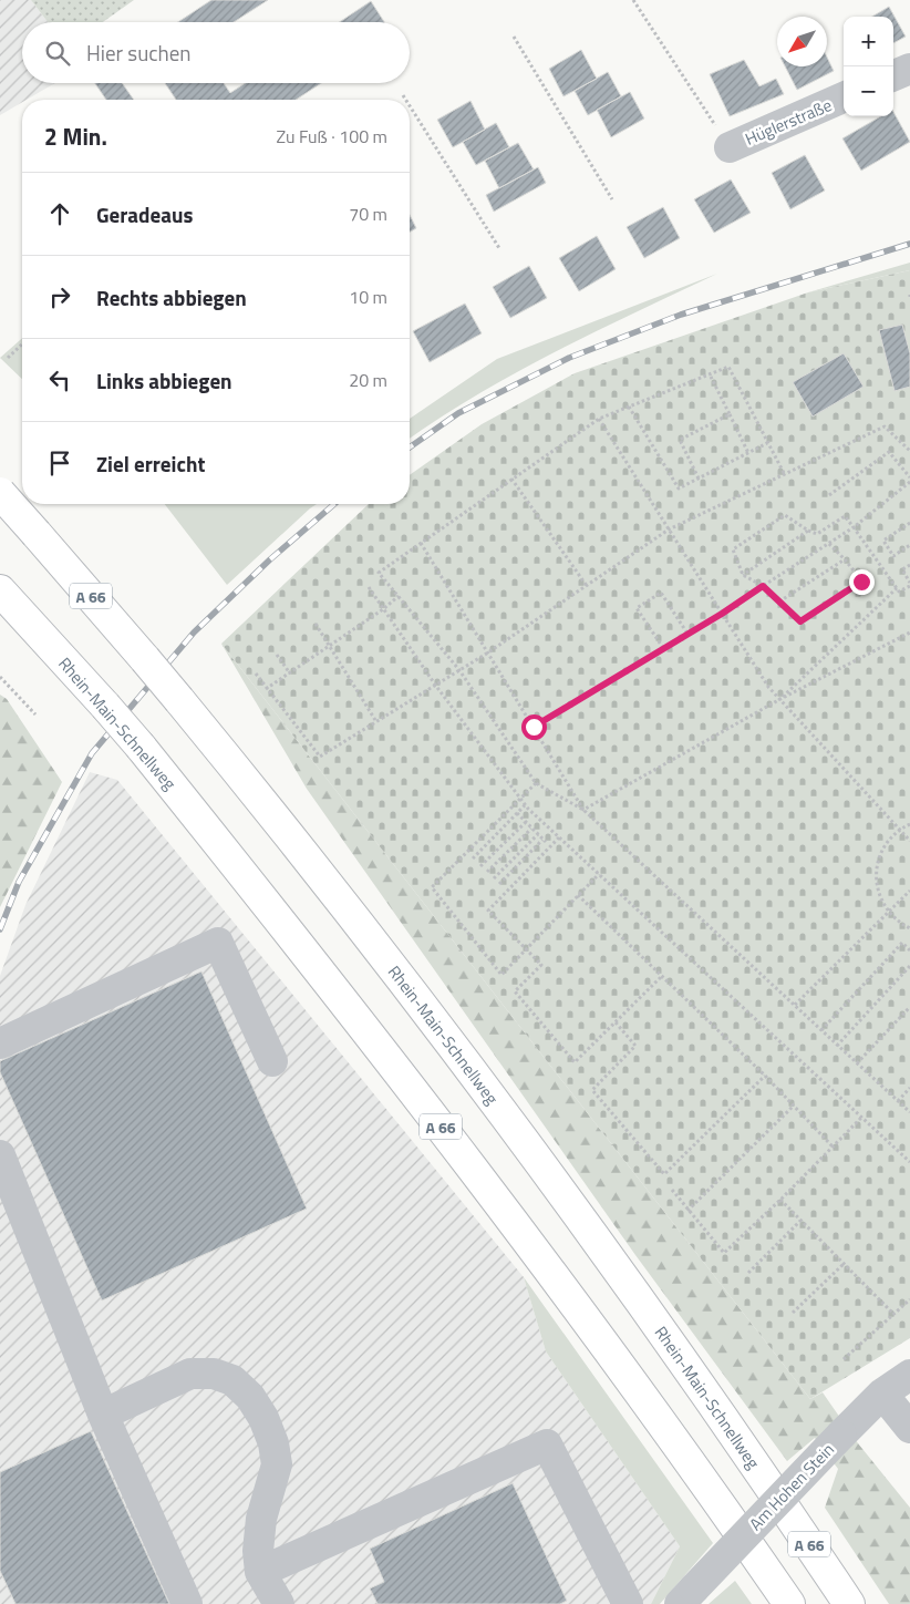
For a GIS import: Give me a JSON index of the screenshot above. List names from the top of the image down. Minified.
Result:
{"streets":{"highway":["A 66","Rhein-Main-Schnellweg"],"street":["Hüglerstraße","Am Hohen Stein"]},"north":"bottom left","page":{"map_buttons":["+","−"],"search":"Hier suchen","heading":["2 Min.","Zu Fuß · 100 m"],"list":[["Geradeaus","70 m"],["Rechts abbiegen","10 m"],["Links abbiegen","20 m"],"Ziel erreicht"]}}
